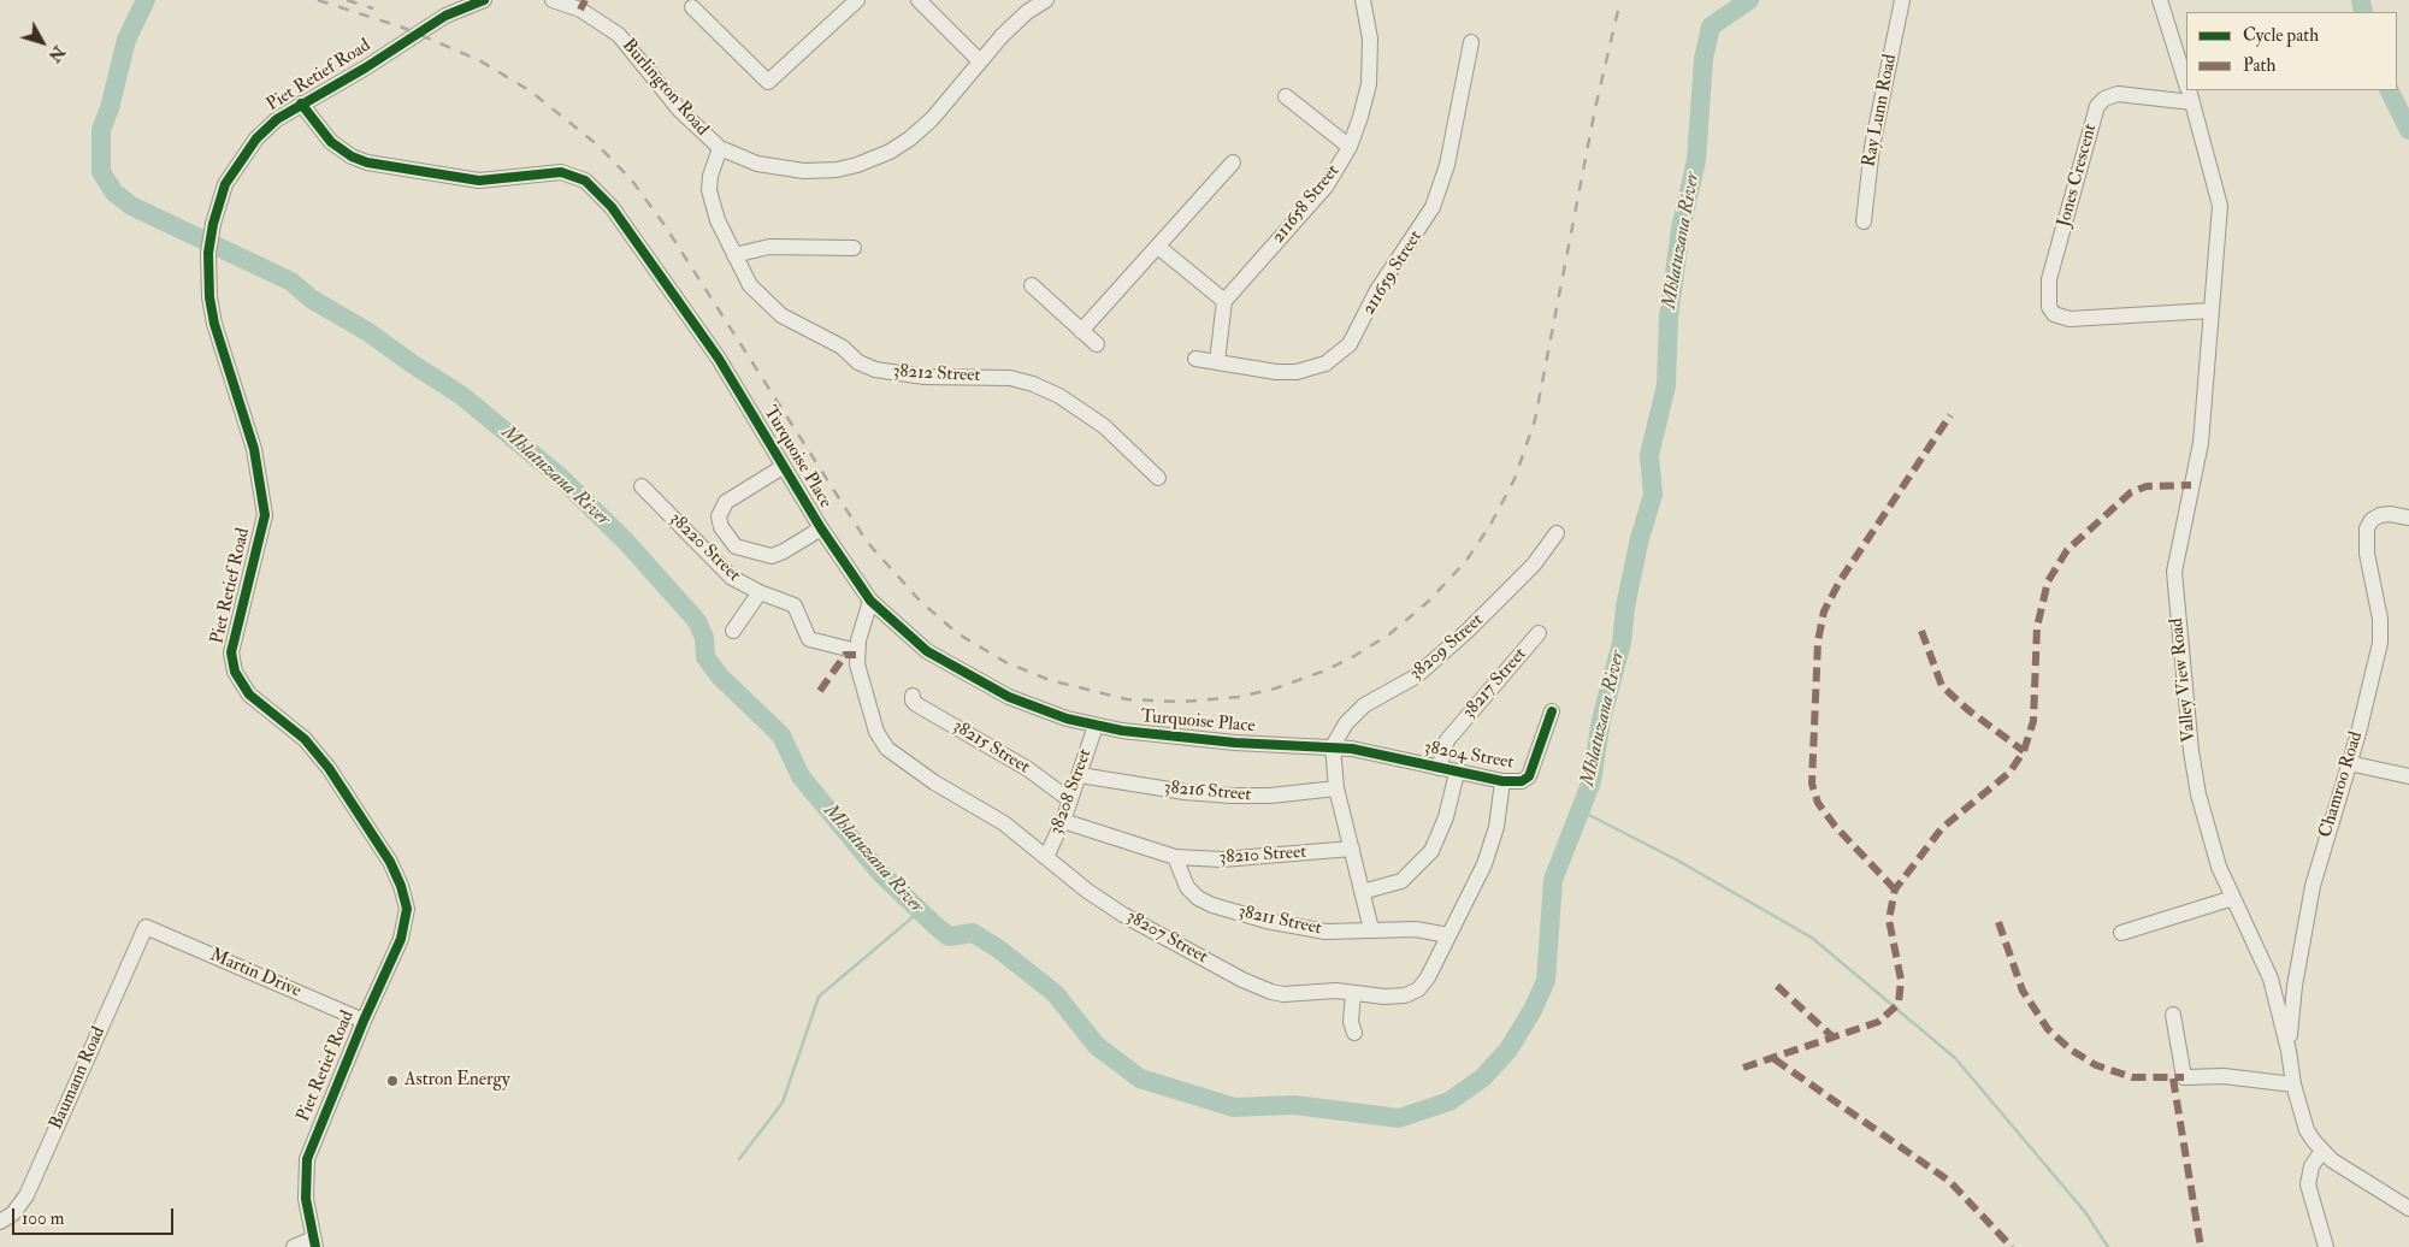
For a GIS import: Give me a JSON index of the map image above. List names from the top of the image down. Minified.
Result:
{"streets":{"street":["Piet Retief Road","Burlington Road","Ray Lunn Road","Jones Crescent","211658 Street","211659 Street","38212 Street","Turquoise Place","38220 Street","38209 Street","Valley View Road","38217 Street","38215 Street","38204 Street","Chamroo Road","38208 Street","38216 Street","38210 Street","38211 Street","38207 Street","Martin Drive","Baumann Road"]},"crossings":[["Piet Retief Road","Turquoise Place"],["Piet Retief Road","Martin Drive"],["Burlington Road","38212 Street"],["Jones Crescent","Valley View Road"],["Turquoise Place","38209 Street"],["Turquoise Place","38204 Street"],["Turquoise Place","38208 Street"],["Turquoise Place","38207 Street"],["38220 Street","38207 Street"],["38209 Street","38204 Street"],["Valley View Road","Chamroo Road"],["38217 Street","38204 Street"],["38215 Street","38208 Street"],["38204 Street","38207 Street"],["38208 Street","38216 Street"],["38208 Street","38210 Street"],["38208 Street","38207 Street"],["38210 Street","38211 Street"],["38211 Street","38207 Street"],["Martin Drive","Baumann Road"]],"water":["Mhlatuzana River"],"places":["Astron Energy"],"legend":["Cycle path","Path"],"scale_bar":"100 m","north":"bottom right"}
